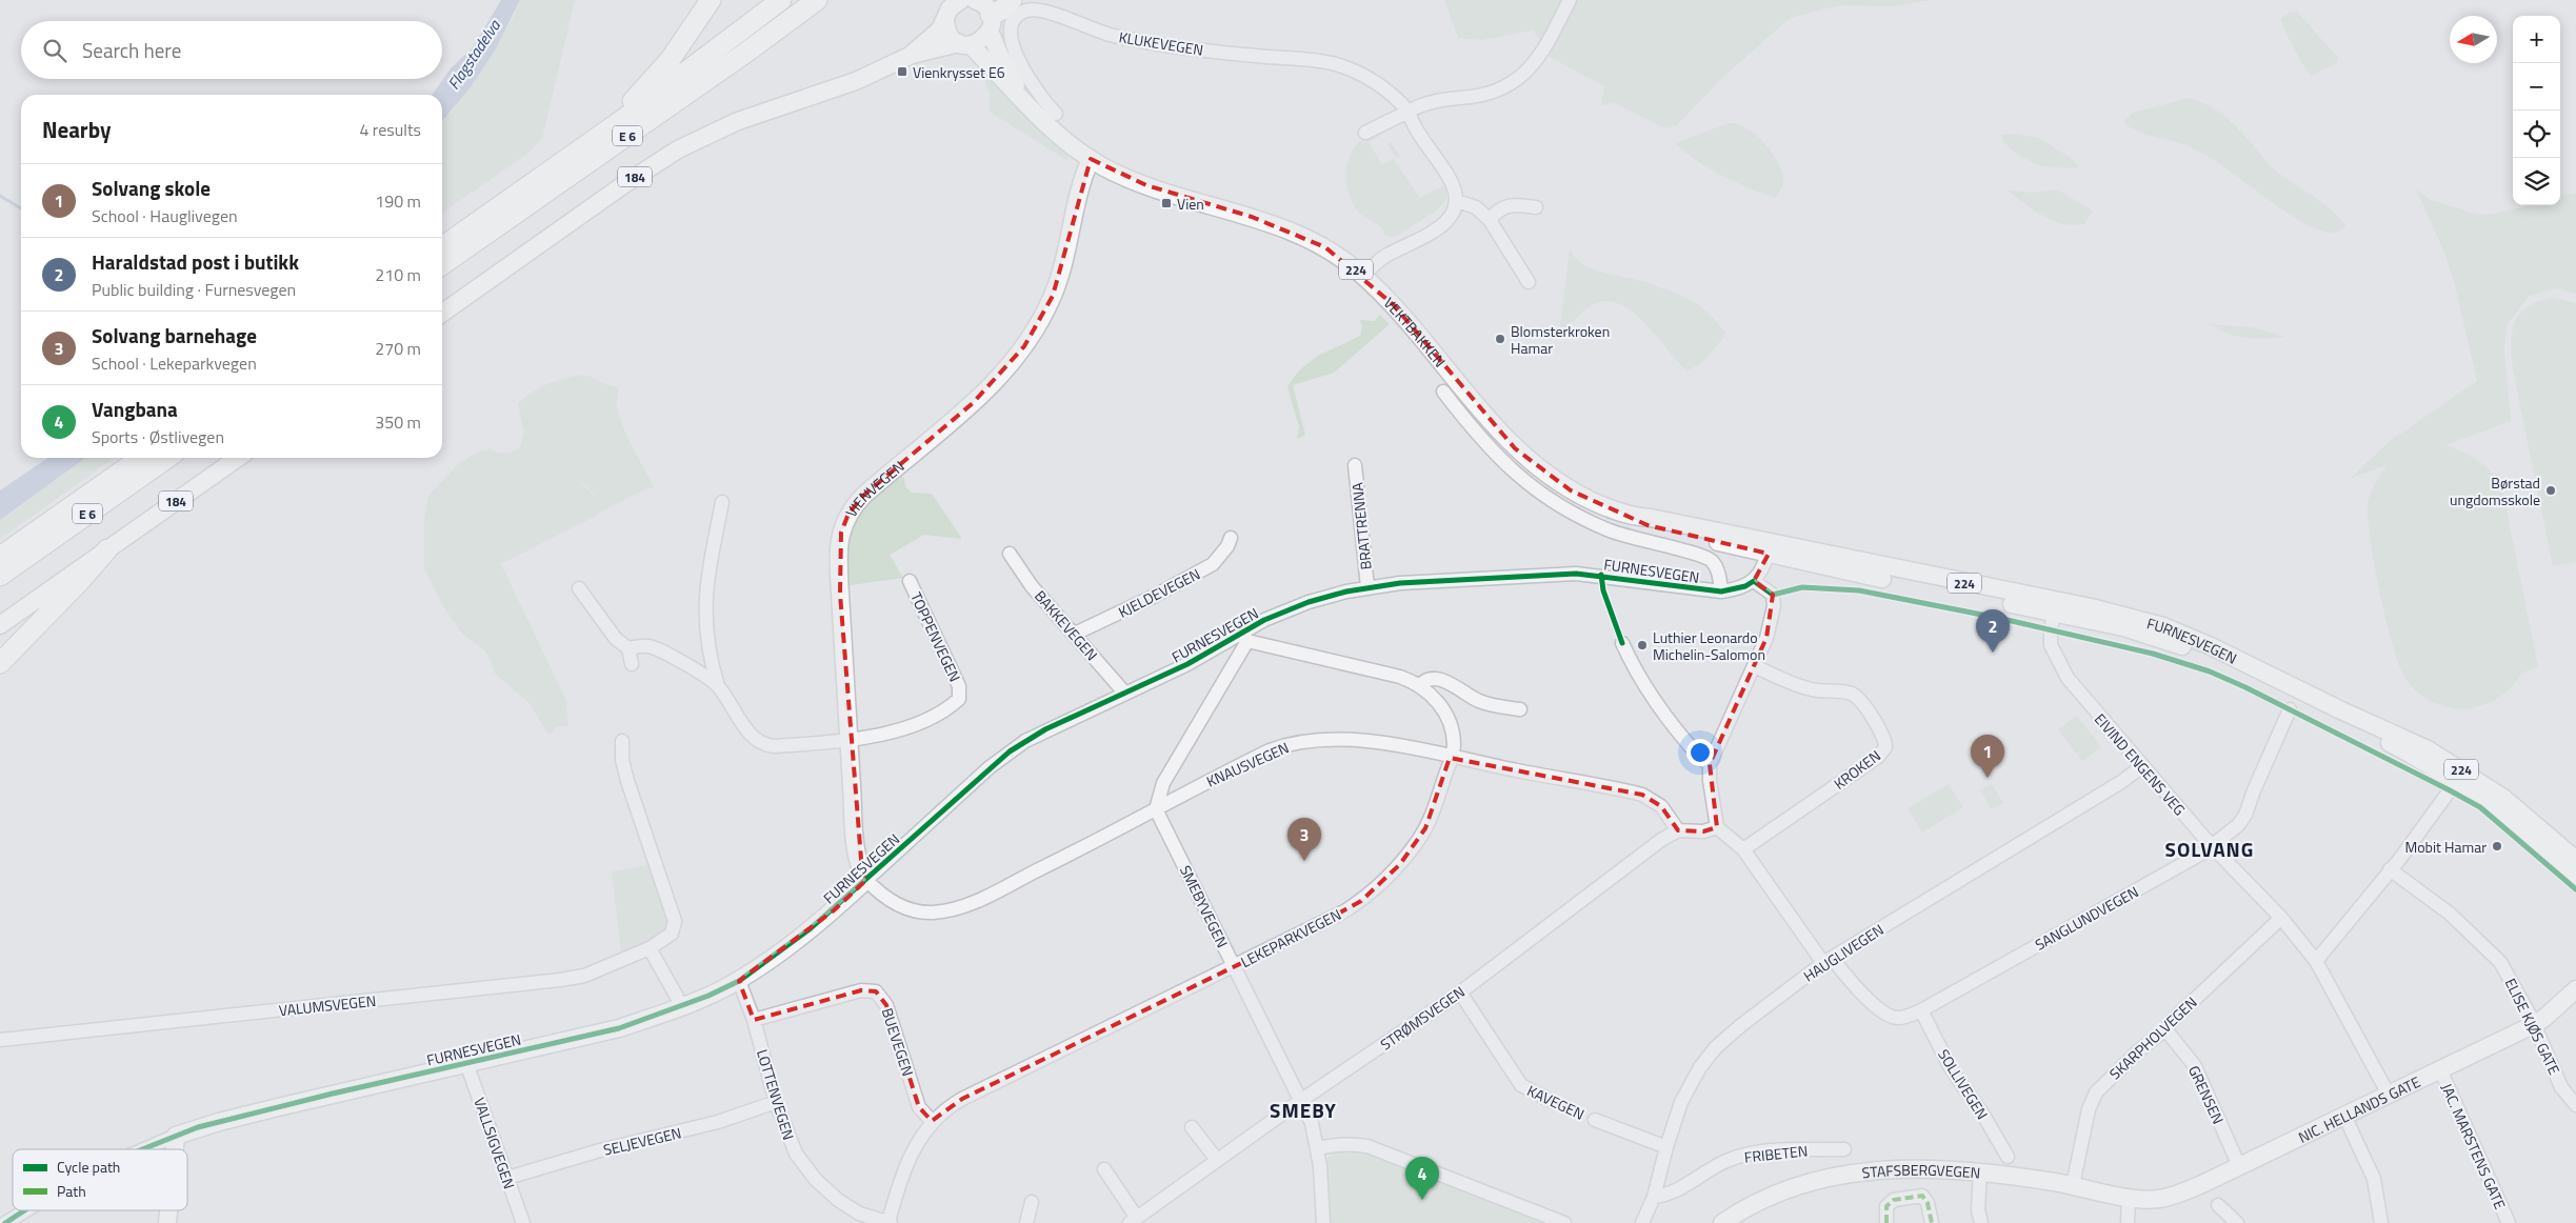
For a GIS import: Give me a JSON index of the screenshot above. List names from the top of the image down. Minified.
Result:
{"streets":{"highway":["E 6"],"main road":["184","224","VEKTBAKKEN","VIENVEGEN","FURNESVEGEN","NIC. HELLANDS GATE","STAFSBERGVEGEN"],"street":["KLUKEVEGEN","BRATTRENNA","KJELDEVEGEN","BAKKEVEGEN","TOPPENVEGEN","KNAUSVEGEN","EIVIND ENGENS VEG","KROKEN","SMEBYVEGEN","SANGLUNDVEGEN","LEKEPARKVEGEN","HAUGLIVEGEN","VALUMSVEGEN","STRØMSVEGEN","ELISE KJØS GATE","SKARPHOLVEGEN","BUEVEGEN","SOLLIVEGEN","LOTTENVEGEN","GRENSEN","KAVEGEN","SELJEVEGEN","VALLSIGVEGEN","JAC. MARSTENS GATE","FRIBETEN"]},"crossings":[["184","224"],["184","VEKTBAKKEN"],["224","VEKTBAKKEN"],["VEKTBAKKEN","VIENVEGEN"],["VEKTBAKKEN","FURNESVEGEN"],["VIENVEGEN","FURNESVEGEN"],["VIENVEGEN","TOPPENVEGEN"],["VIENVEGEN","KNAUSVEGEN"],["BRATTRENNA","FURNESVEGEN"],["FURNESVEGEN","BAKKEVEGEN"],["FURNESVEGEN","KNAUSVEGEN"],["FURNESVEGEN","EIVIND ENGENS VEG"],["FURNESVEGEN","LEKEPARKVEGEN"],["FURNESVEGEN","LOTTENVEGEN"],["FURNESVEGEN","VALLSIGVEGEN"],["KJELDEVEGEN","BAKKEVEGEN"],["KNAUSVEGEN","SMEBYVEGEN"],["KNAUSVEGEN","LEKEPARKVEGEN"],["KNAUSVEGEN","STRØMSVEGEN"],["EIVIND ENGENS VEG","SANGLUNDVEGEN"],["EIVIND ENGENS VEG","HAUGLIVEGEN"],["EIVIND ENGENS VEG","SKARPHOLVEGEN"],["EIVIND ENGENS VEG","NIC. HELLANDS GATE"],["KROKEN","SANGLUNDVEGEN"],["SMEBYVEGEN","LEKEPARKVEGEN"],["SMEBYVEGEN","STRØMSVEGEN"],["SANGLUNDVEGEN","HAUGLIVEGEN"],["SANGLUNDVEGEN","SOLLIVEGEN"],["LEKEPARKVEGEN","BUEVEGEN"],["LEKEPARKVEGEN","LOTTENVEGEN"],["HAUGLIVEGEN","KAVEGEN"],["HAUGLIVEGEN","FRIBETEN"],["STRØMSVEGEN","KAVEGEN"],["ELISE KJØS GATE","NIC. HELLANDS GATE"],["SKARPHOLVEGEN","GRENSEN"],["SKARPHOLVEGEN","STAFSBERGVEGEN"],["BUEVEGEN","LOTTENVEGEN"],["LOTTENVEGEN","SELJEVEGEN"],["GRENSEN","NIC. HELLANDS GATE"],["NIC. HELLANDS GATE","JAC. MARSTENS GATE"],["NIC. HELLANDS GATE","STAFSBERGVEGEN"],["SELJEVEGEN","VALLSIGVEGEN"]],"districts":["SOLVANG","SMEBY"],"water":["Flagstadelva"],"places":{"transit":["Vienkrysset E6","Vien"],"other":["Blomsterkroken Hamar","Børstad ungdomsskole","Luthier Leonardo Michelin-Salomon","Mobit Hamar"]},"legend":["Cycle path","Path"],"north":"left","page":{"map_buttons":["+","−"],"search":"Search here","heading":["Nearby","4 results"],"list":[{"mark":"1","name":"Solvang skole","note":"School · Hauglivegen","value":"190 m"},{"mark":"2","name":"Haraldstad post i butikk","note":"Public building · Furnesvegen","value":"210 m"},{"mark":"3","name":"Solvang barnehage","note":"School · Lekeparkvegen","value":"270 m"},{"mark":"4","name":"Vangbana","note":"Sports · Østlivegen","value":"350 m"}],"pins":["2","1","3","4"]}}
